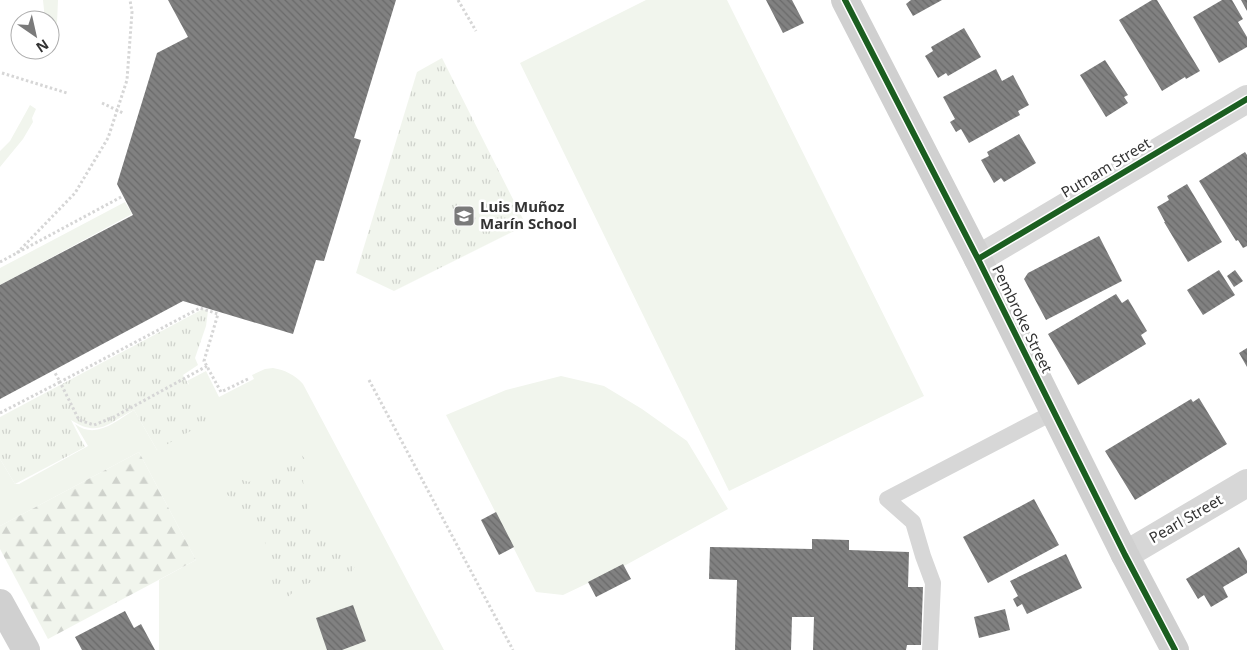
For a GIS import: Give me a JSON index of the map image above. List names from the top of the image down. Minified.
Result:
{"streets":{"street":["Putnam Street","Pembroke Street","Pearl Street"]},"crossings":[["Putnam Street","Pembroke Street"],["Pembroke Street","Pearl Street"]],"places":{"school or university":["Luis Muñoz Marín School"]},"north":"bottom right"}
